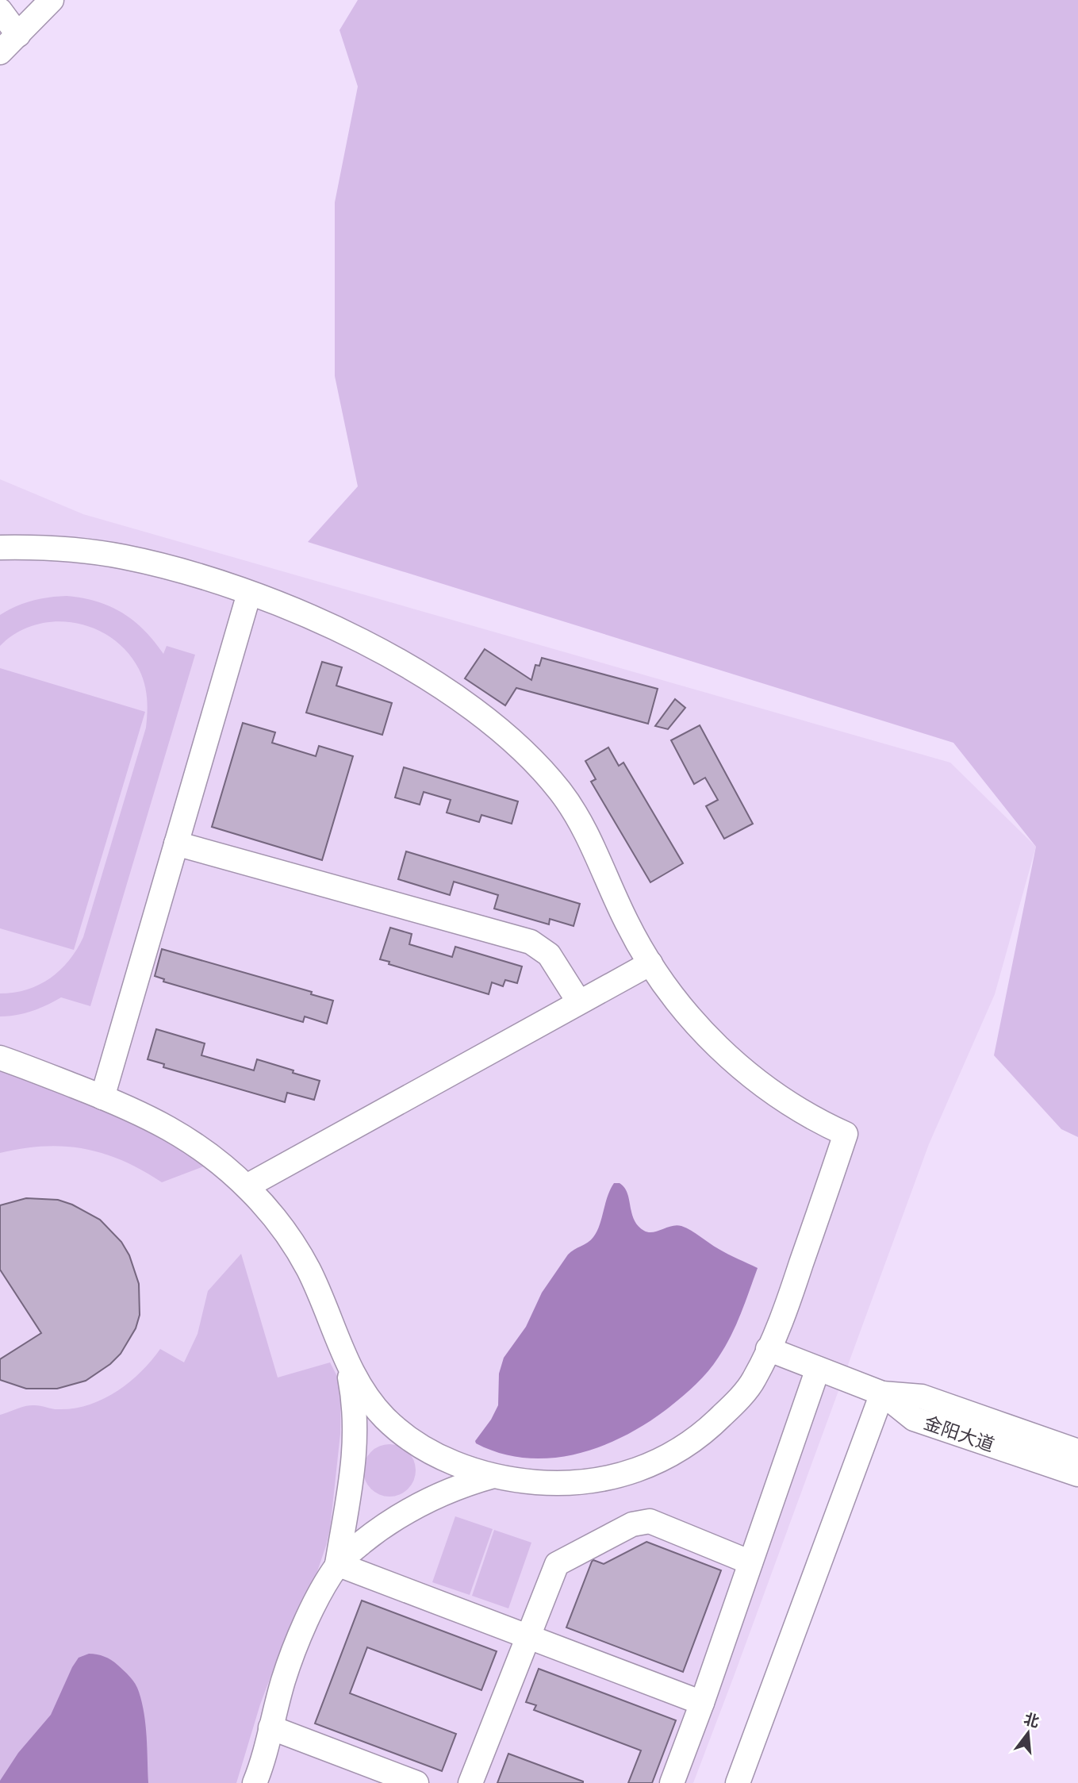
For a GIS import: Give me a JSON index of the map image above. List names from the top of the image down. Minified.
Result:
{"streets":{"street":["金阳大道"]},"north":"top"}
